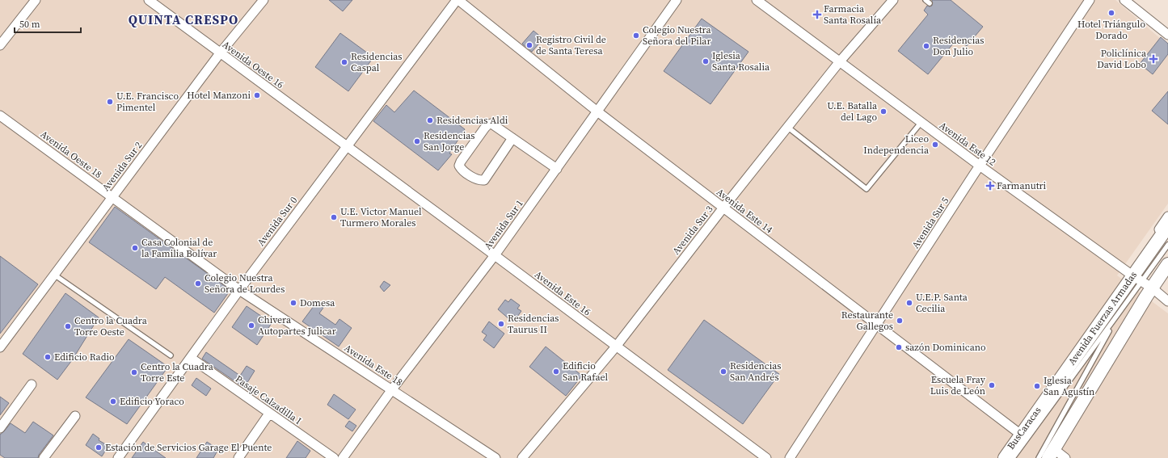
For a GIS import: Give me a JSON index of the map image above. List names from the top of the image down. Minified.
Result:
{"streets":{"main road":["Avenida Fuerzas Armadas"],"street":["Avenida Oeste 16","Avenida Este 12","Avenida Oeste 18","Avenida Sur 2","Avenida Este 14","Avenida Sur 0","Avenida Sur 5","Avenida Sur 1","Avenida Sur 3","Avenida Este 16","Avenida Este 18","Pasaje Calzadilla I"],"lane":["BusCaracas"]},"crossings":[["Avenida Oeste 16","Avenida Sur 2"],["Avenida Oeste 16","Avenida Sur 0"],["Avenida Oeste 16","Avenida Este 16"],["Avenida Este 12","Avenida Sur 5"],["Avenida Este 12","Avenida Sur 3"],["Avenida Este 12","Avenida Fuerzas Armadas"],["Avenida Este 12","BusCaracas"],["Avenida Oeste 18","Avenida Sur 2"],["Avenida Oeste 18","Avenida Sur 0"],["Avenida Oeste 18","Avenida Este 18"],["Avenida Este 14","Avenida Sur 0"],["Avenida Este 14","Avenida Sur 5"],["Avenida Este 14","Avenida Sur 1"],["Avenida Este 14","Avenida Sur 3"],["Avenida Este 14","Avenida Fuerzas Armadas"],["Avenida Sur 0","Avenida Este 16"],["Avenida Sur 0","Avenida Este 18"],["Avenida Sur 0","Pasaje Calzadilla I"],["Avenida Sur 1","Avenida Este 16"],["Avenida Sur 1","Avenida Este 18"],["Avenida Sur 3","Avenida Este 16"],["Avenida Fuerzas Armadas","BusCaracas"]],"districts":["QUINTA CRESPO"],"places":{"other":["Hotel Triángulo Dorado","Colegio Nuestra Señora del Pilar","Registro Civil de de Santa Teresa","Residencias Don Julio","Iglesia Santa Rosalia","Residencias Caspal","Hotel Manzoni","U.E. Francisco Pimentel","U.E. Batalla del Lago","Residencias Aldi","Residencias San Jorge","Liceo Independencia","U.E. Victor Manuel Turmero Morales","Casa Colonial de la Familia Bolívar","Colegio Nuestra Señora de Lourdes","Domesa","U.E.P. Santa Cecilia","Restaurante Gallegos","Residencias Taurus II","Chivera Autopartes Julicar","Centro la Cuadra Torre Oeste","sazón Dominicano","Edificio Radio","Edificio San Rafael","Residencias San Andrés","Centro la Cuadra Torre Este","Escuela Fray Luis de León","Iglesia San Agustín","Edificio Yoraco","Estación de Servicios Garage El Puente"],"health":["Farmacia Santa Rosalía","Policlínica David Lobo","Farmanutri"]},"scale_bar":"50 m"}
